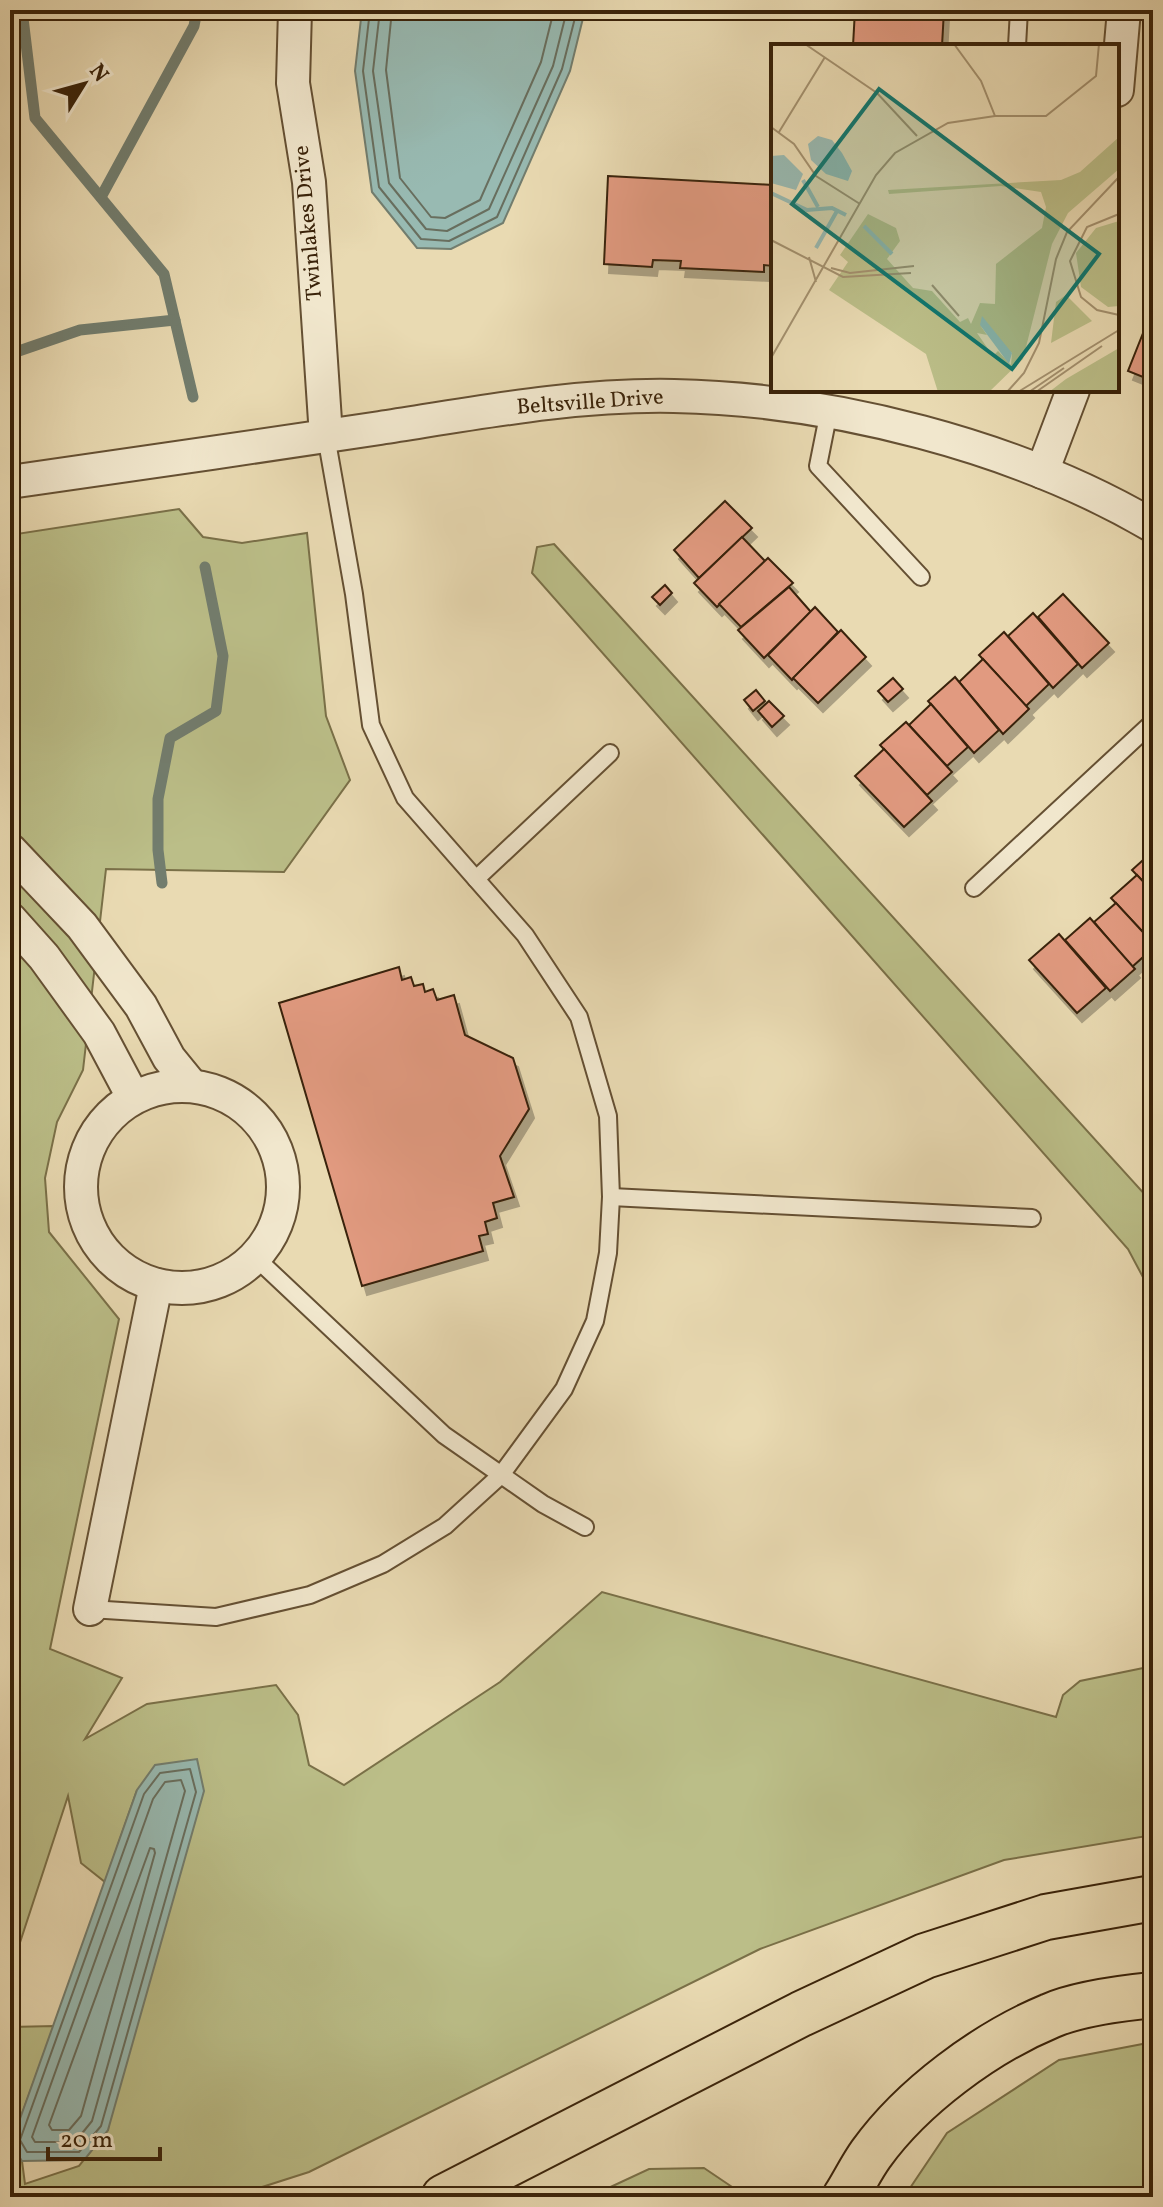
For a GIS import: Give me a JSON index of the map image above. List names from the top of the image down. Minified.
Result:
{"streets":{"street":["Twinlakes Drive","Beltsville Drive"]},"crossings":[["Twinlakes Drive","Beltsville Drive"]],"scale_bar":"20 m","north":"top right"}
